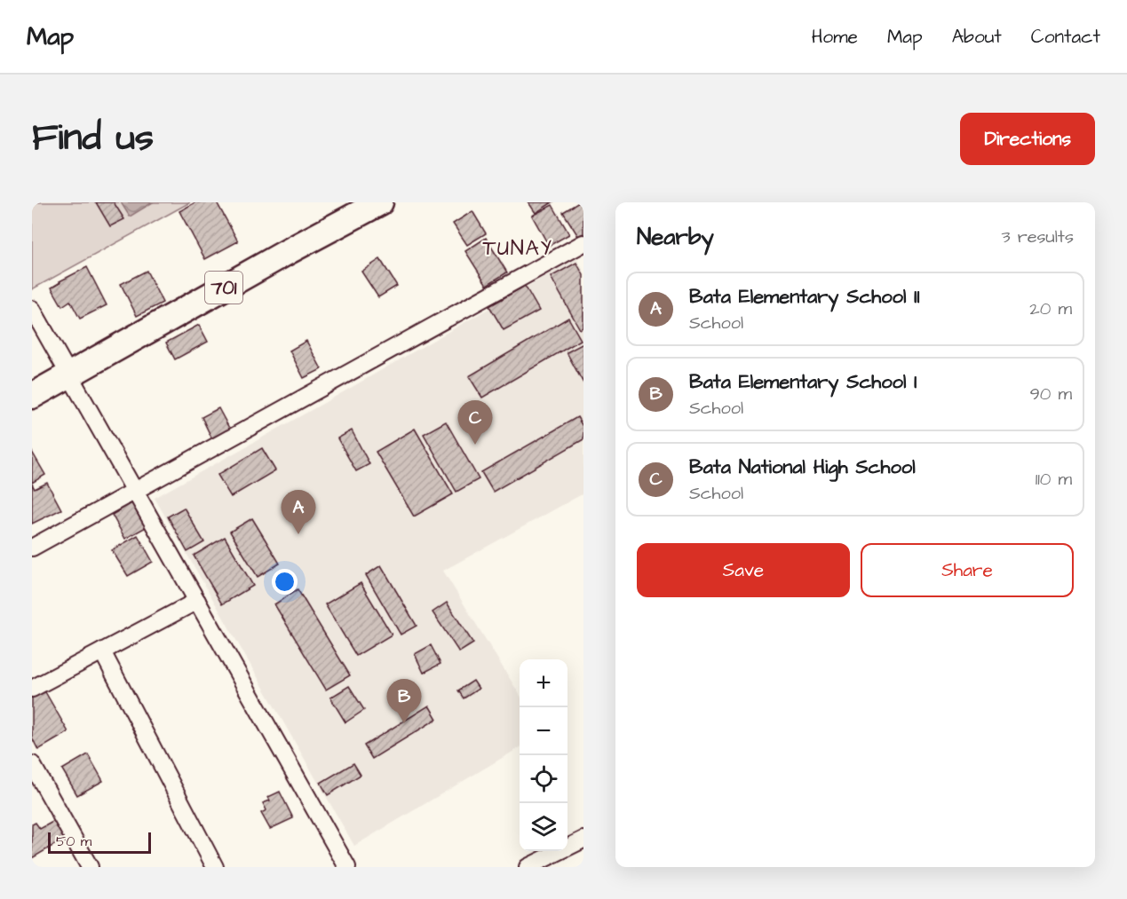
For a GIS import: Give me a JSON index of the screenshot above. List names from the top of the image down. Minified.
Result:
{"streets":{"main road":["701"]},"districts":["TUNAY"],"scale_bar":"50 m","page":{"header":"Map","nav":["Home","Map","About","Contact"],"title":"Find us","buttons":["Directions",["Save","Share"]],"heading":["Nearby","3 results"],"list":[{"mark":"A","name":"Bata Elementary School II","note":"School","value":"20 m"},{"mark":"B","name":"Bata Elementary School I","note":"School","value":"90 m"},{"mark":"C","name":"Bata National High School","note":"School","value":"110 m"}],"pins":["C","A","B"],"map_buttons":["+","−"],"scale":"50 m"}}
